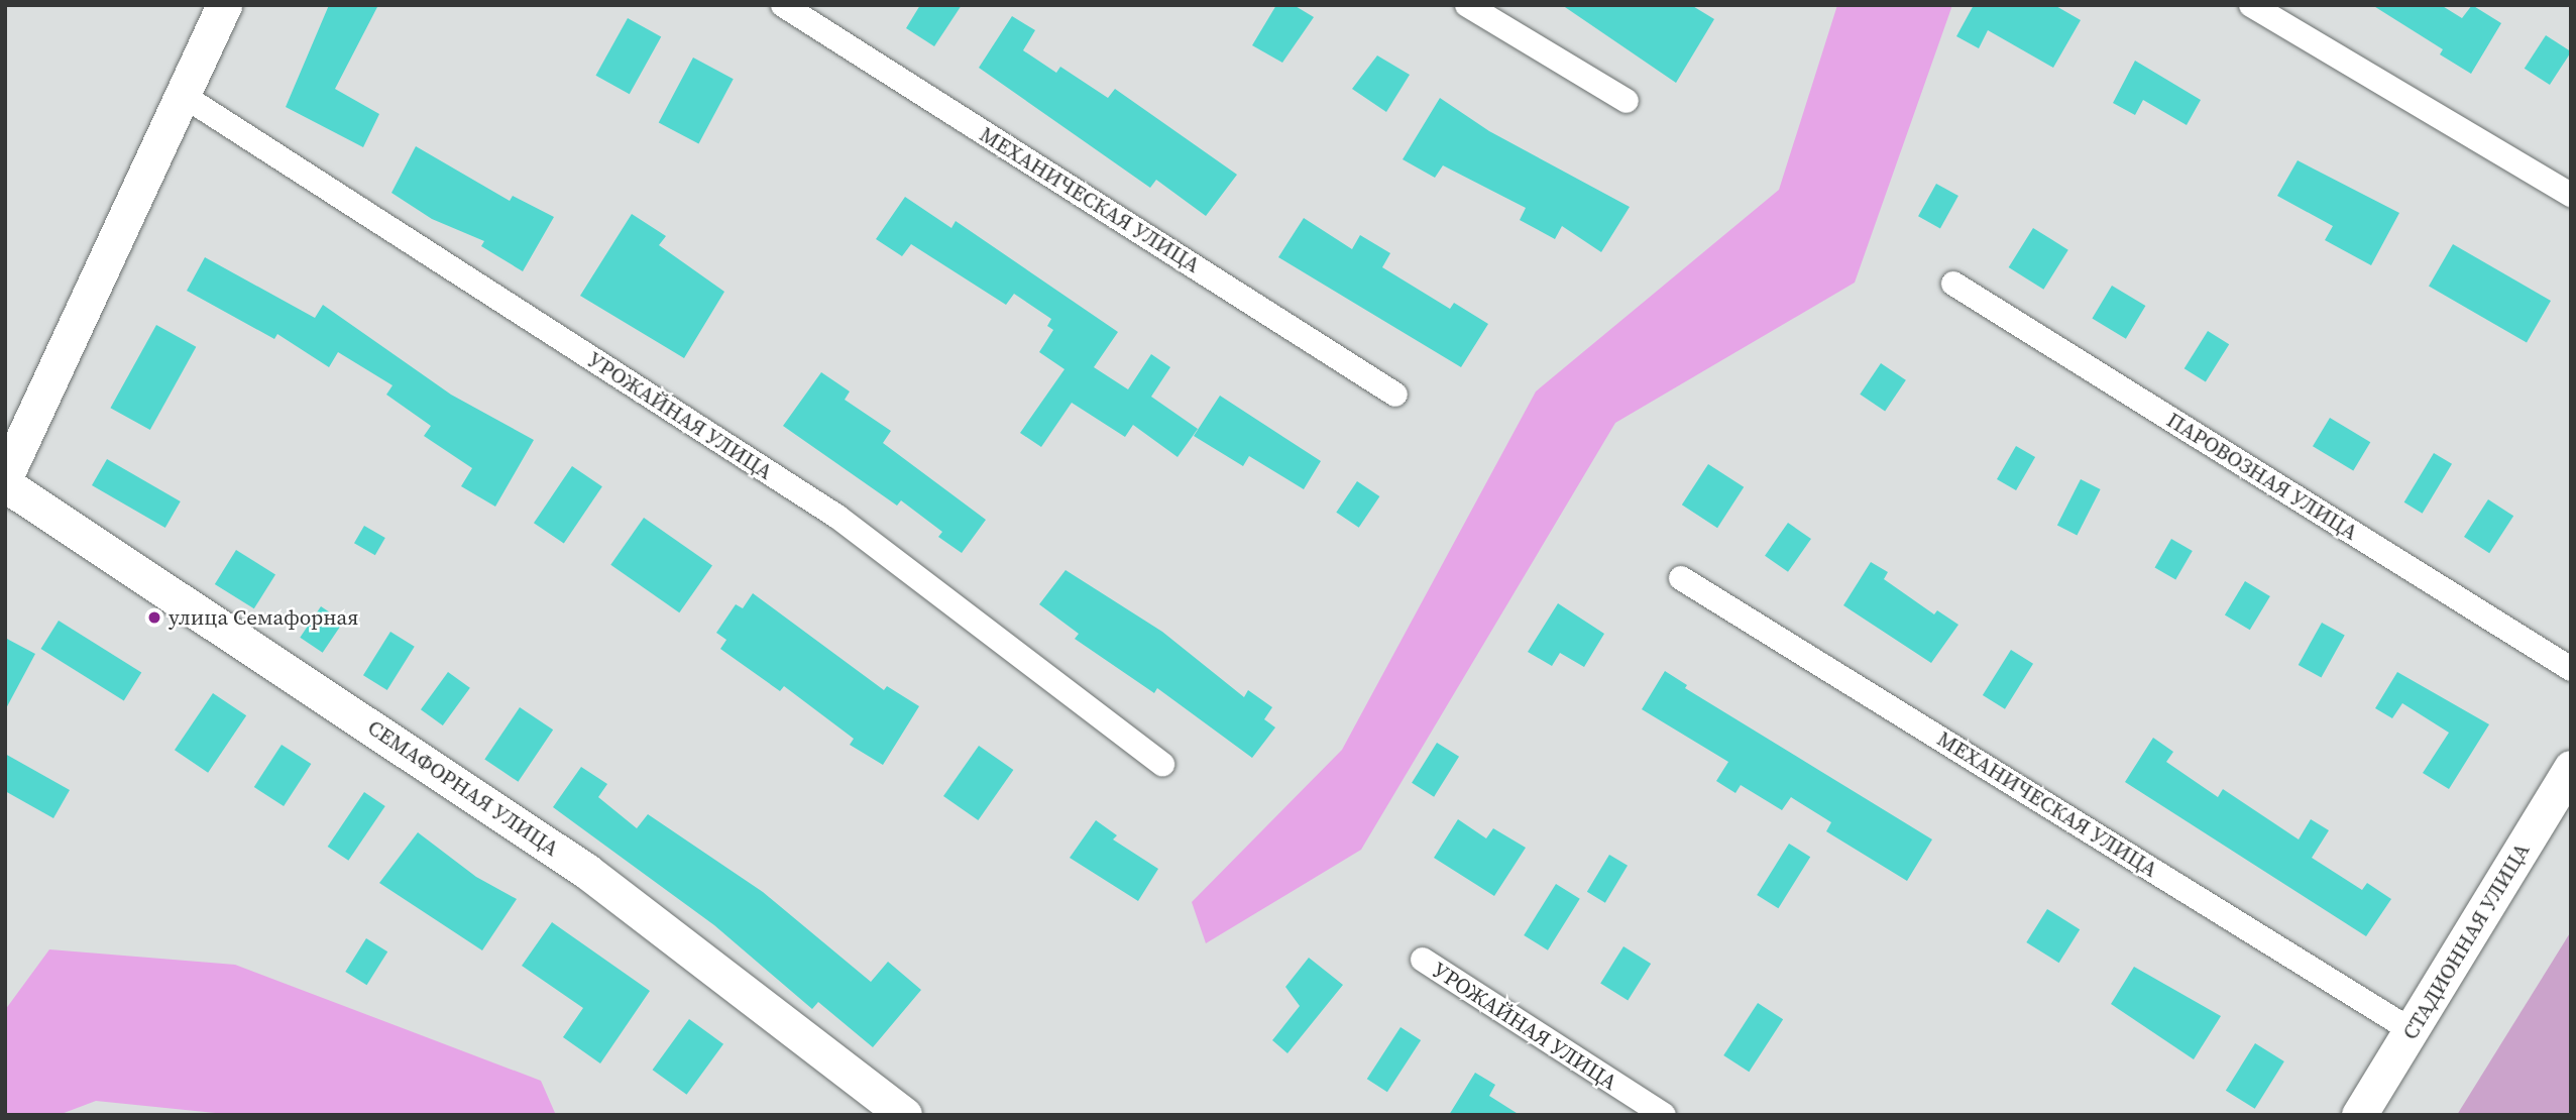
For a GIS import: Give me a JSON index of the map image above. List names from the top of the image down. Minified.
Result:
{"streets":{"street":["МЕХАНИЧЕСКАЯ УЛИЦА","УРОЖАЙНАЯ УЛИЦА","ПАРОВОЗНАЯ УЛИЦА","СЕМАФОРНАЯ УЛИЦА","СТАДИОННАЯ УЛИЦА"]},"crossings":[["МЕХАНИЧЕСКАЯ УЛИЦА","СТАДИОННАЯ УЛИЦА"]],"places":["улица Семафорная"]}
